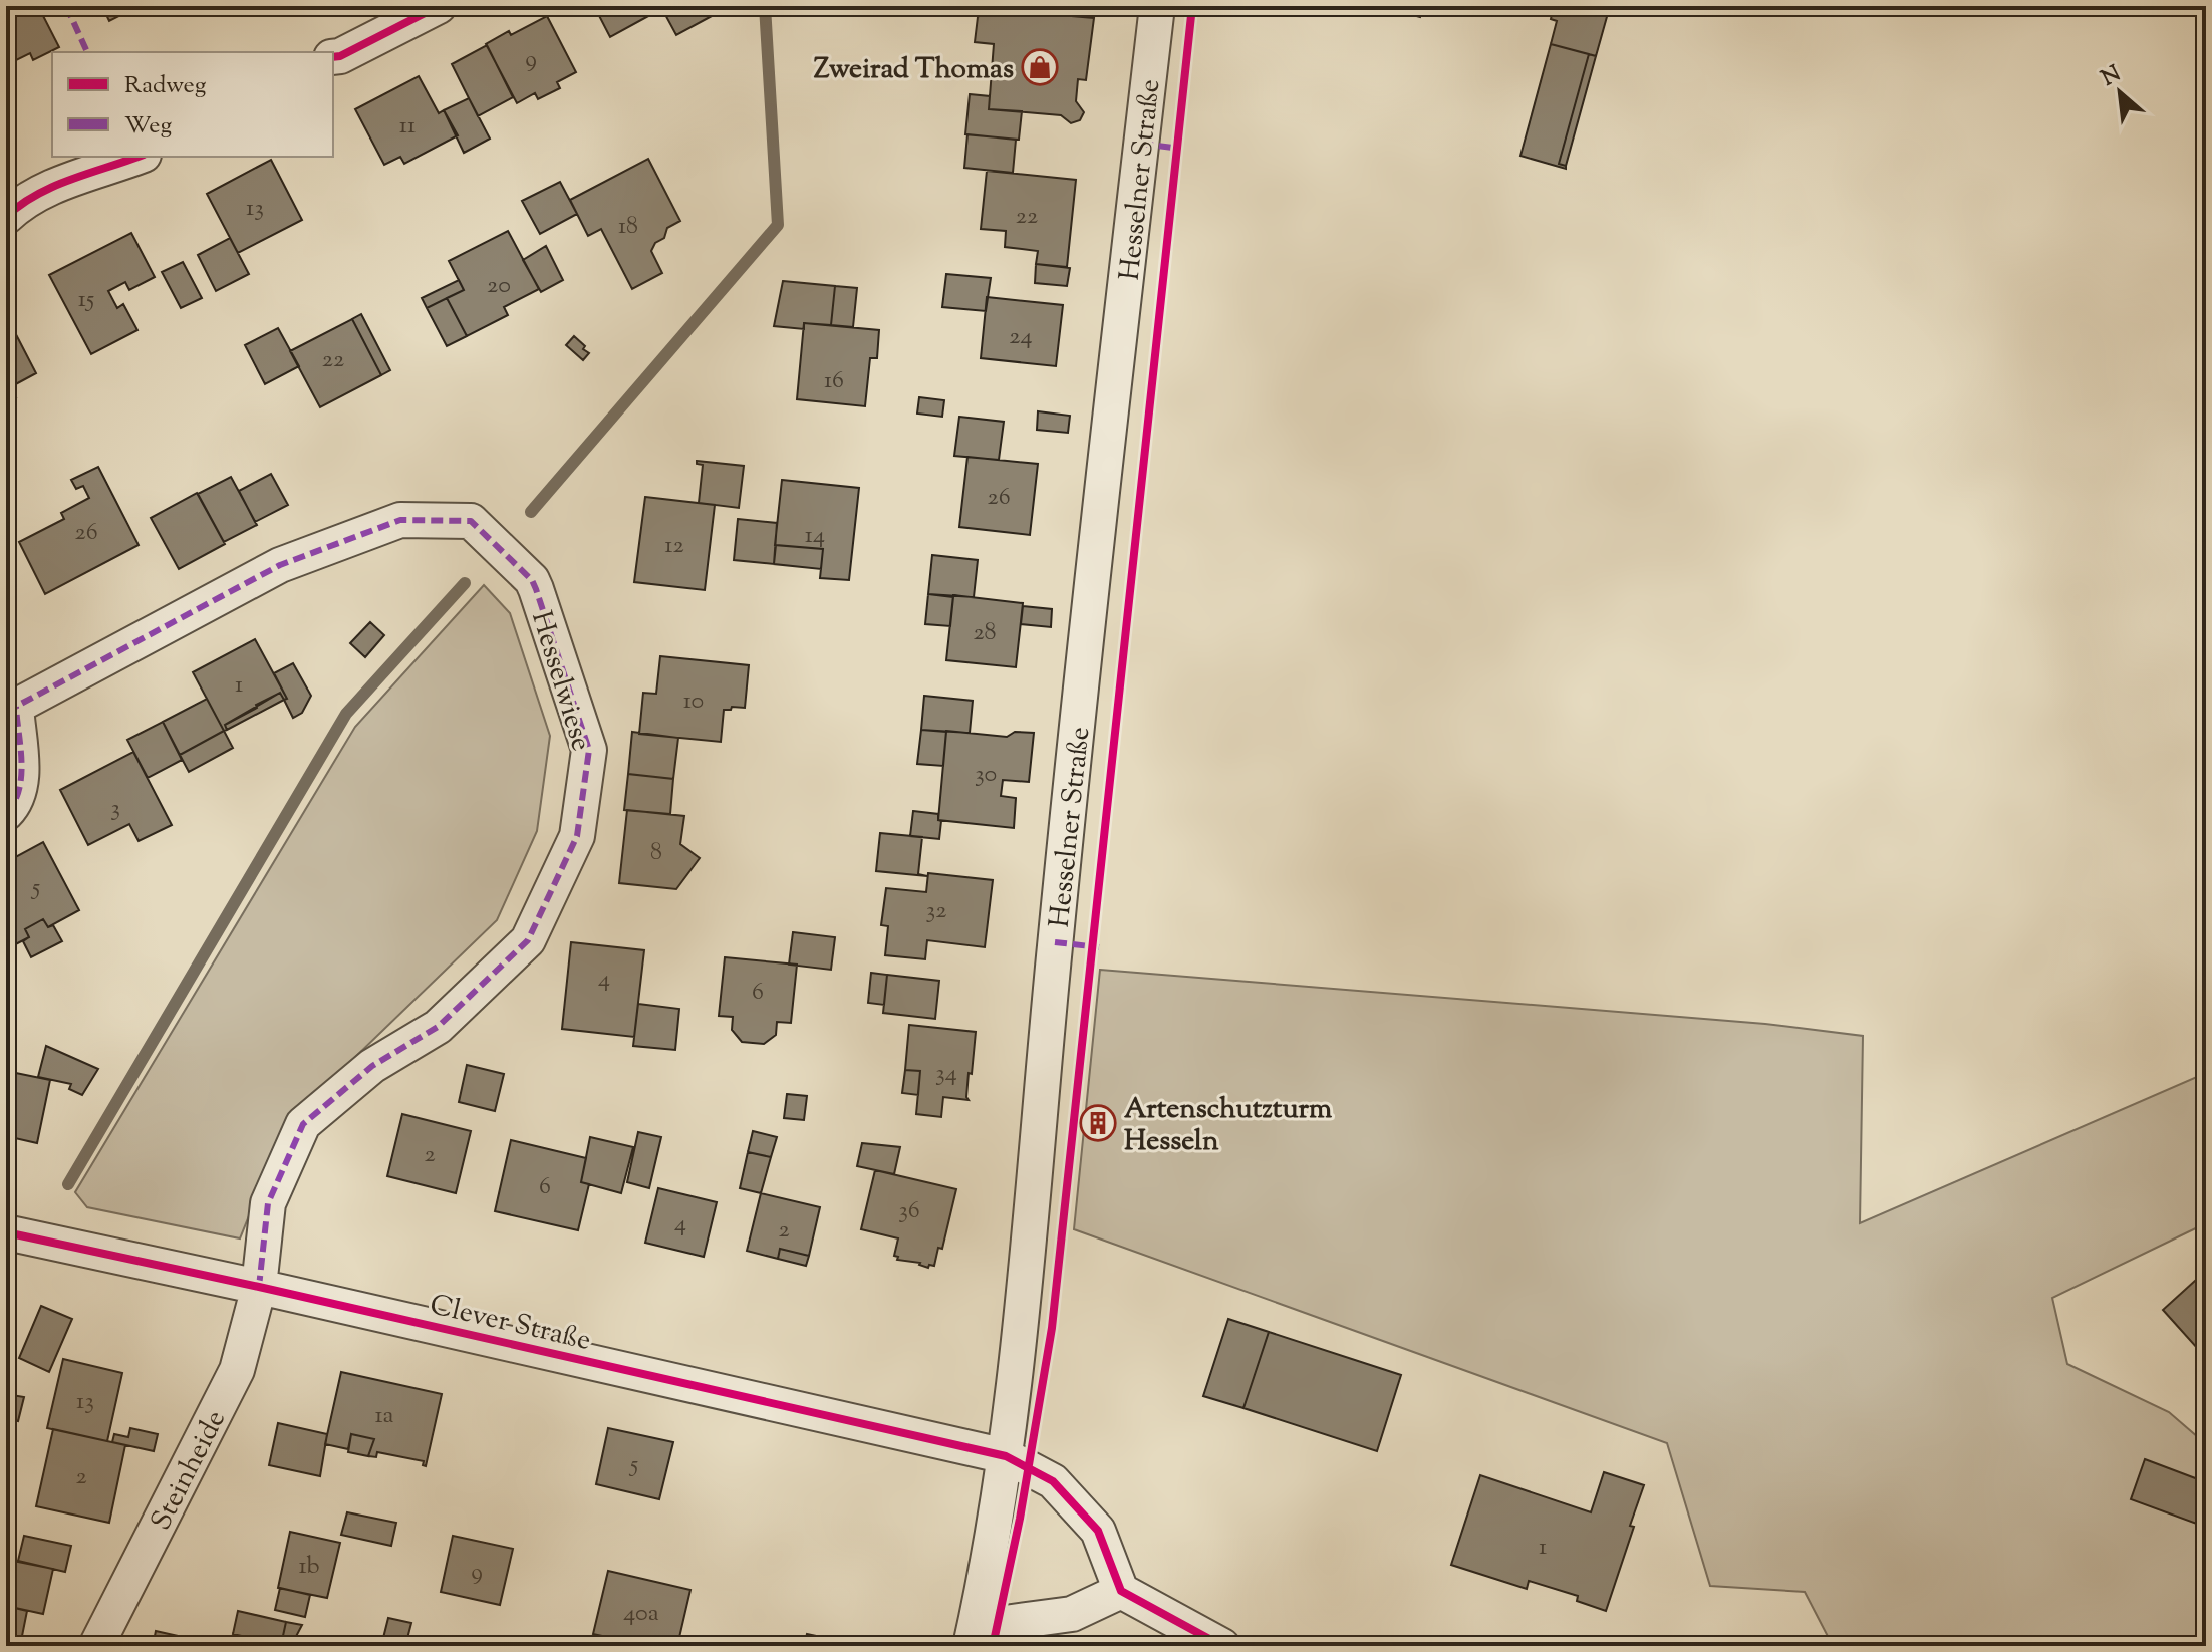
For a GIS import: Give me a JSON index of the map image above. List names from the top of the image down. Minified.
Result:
{"streets":{"street":["Hesselner Straße","Hesselwiese","Clever Straße","Steinheide"]},"crossings":[["Hesselner Straße","Clever Straße"],["Hesselwiese","Clever Straße"],["Hesselwiese","Steinheide"],["Clever Straße","Steinheide"]],"places":{"shop":["Zweirad Thomas"],"building":["Artenschutzturm Hesseln"]},"house_numbers":["9","11","13","22","18","20","15","24","22","16","26","26","14","12","28","1","10","30","3","8","5","32","4","6","34","2","6","36","4","2","13","1a","5","2","1","1b","9","40a"],"legend":["Radweg","Weg"],"north":"top left"}
